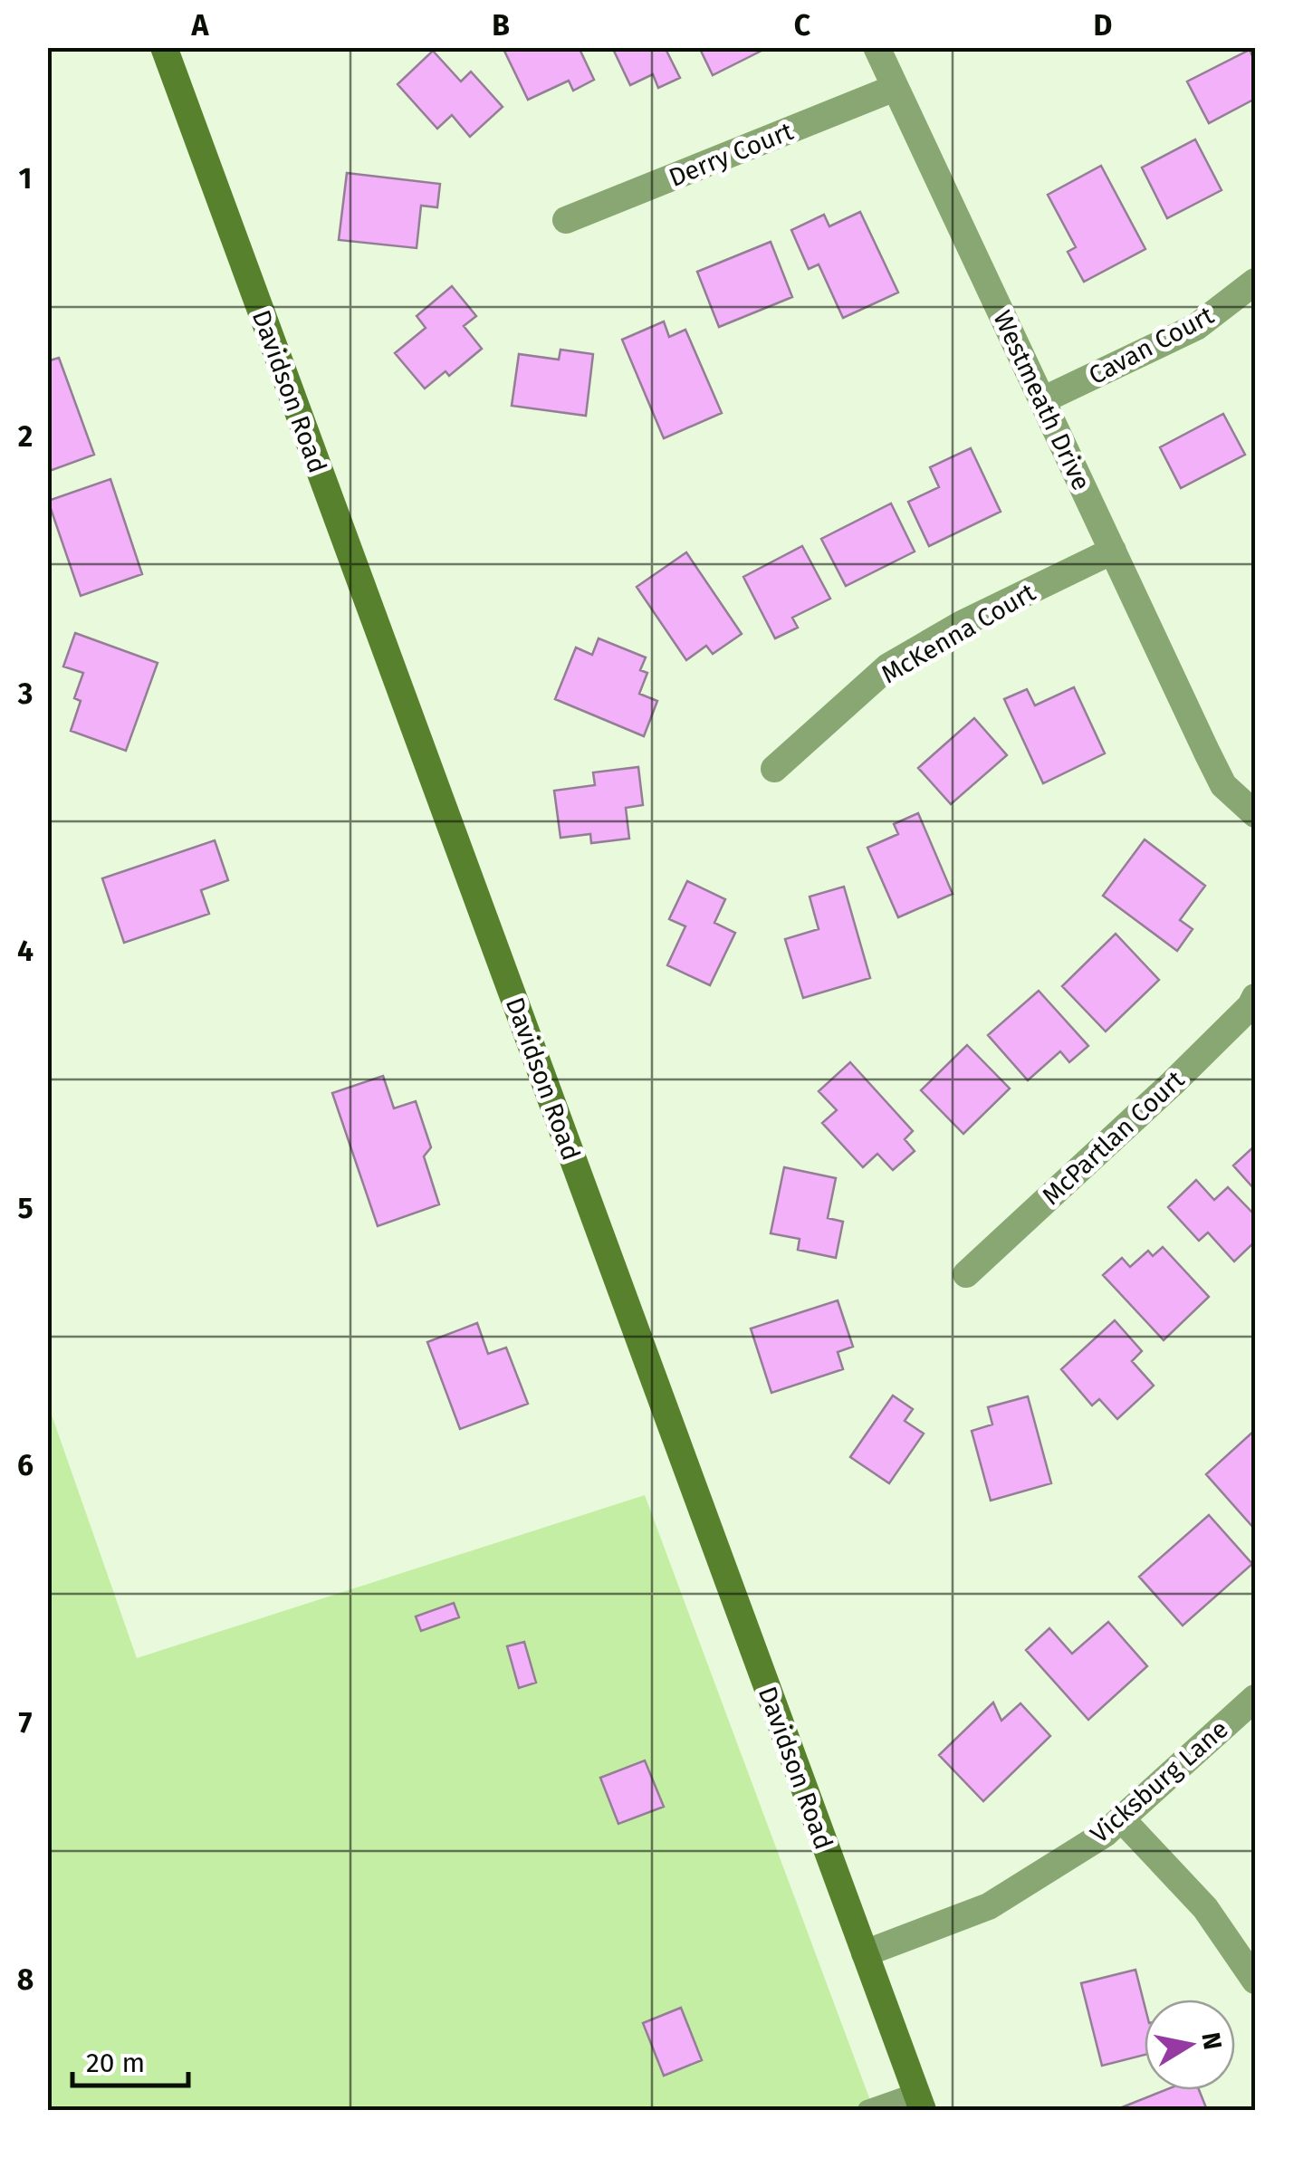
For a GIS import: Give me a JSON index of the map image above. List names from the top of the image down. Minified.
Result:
{"streets":{"main road":["Davidson Road"],"street":["Derry Court","Cavan Court","Westmeath Drive","McKenna Court","McPartlan Court","Vicksburg Lane"]},"crossings":[["Derry Court","Westmeath Drive"],["Cavan Court","Westmeath Drive"],["Davidson Road","Vicksburg Lane"],["Westmeath Drive","McKenna Court"]],"scale_bar":"20 m","north":"right","grid":{"columns":["A","B","C","D"],"rows":["1","2","3","4","5","6","7","8"]}}
